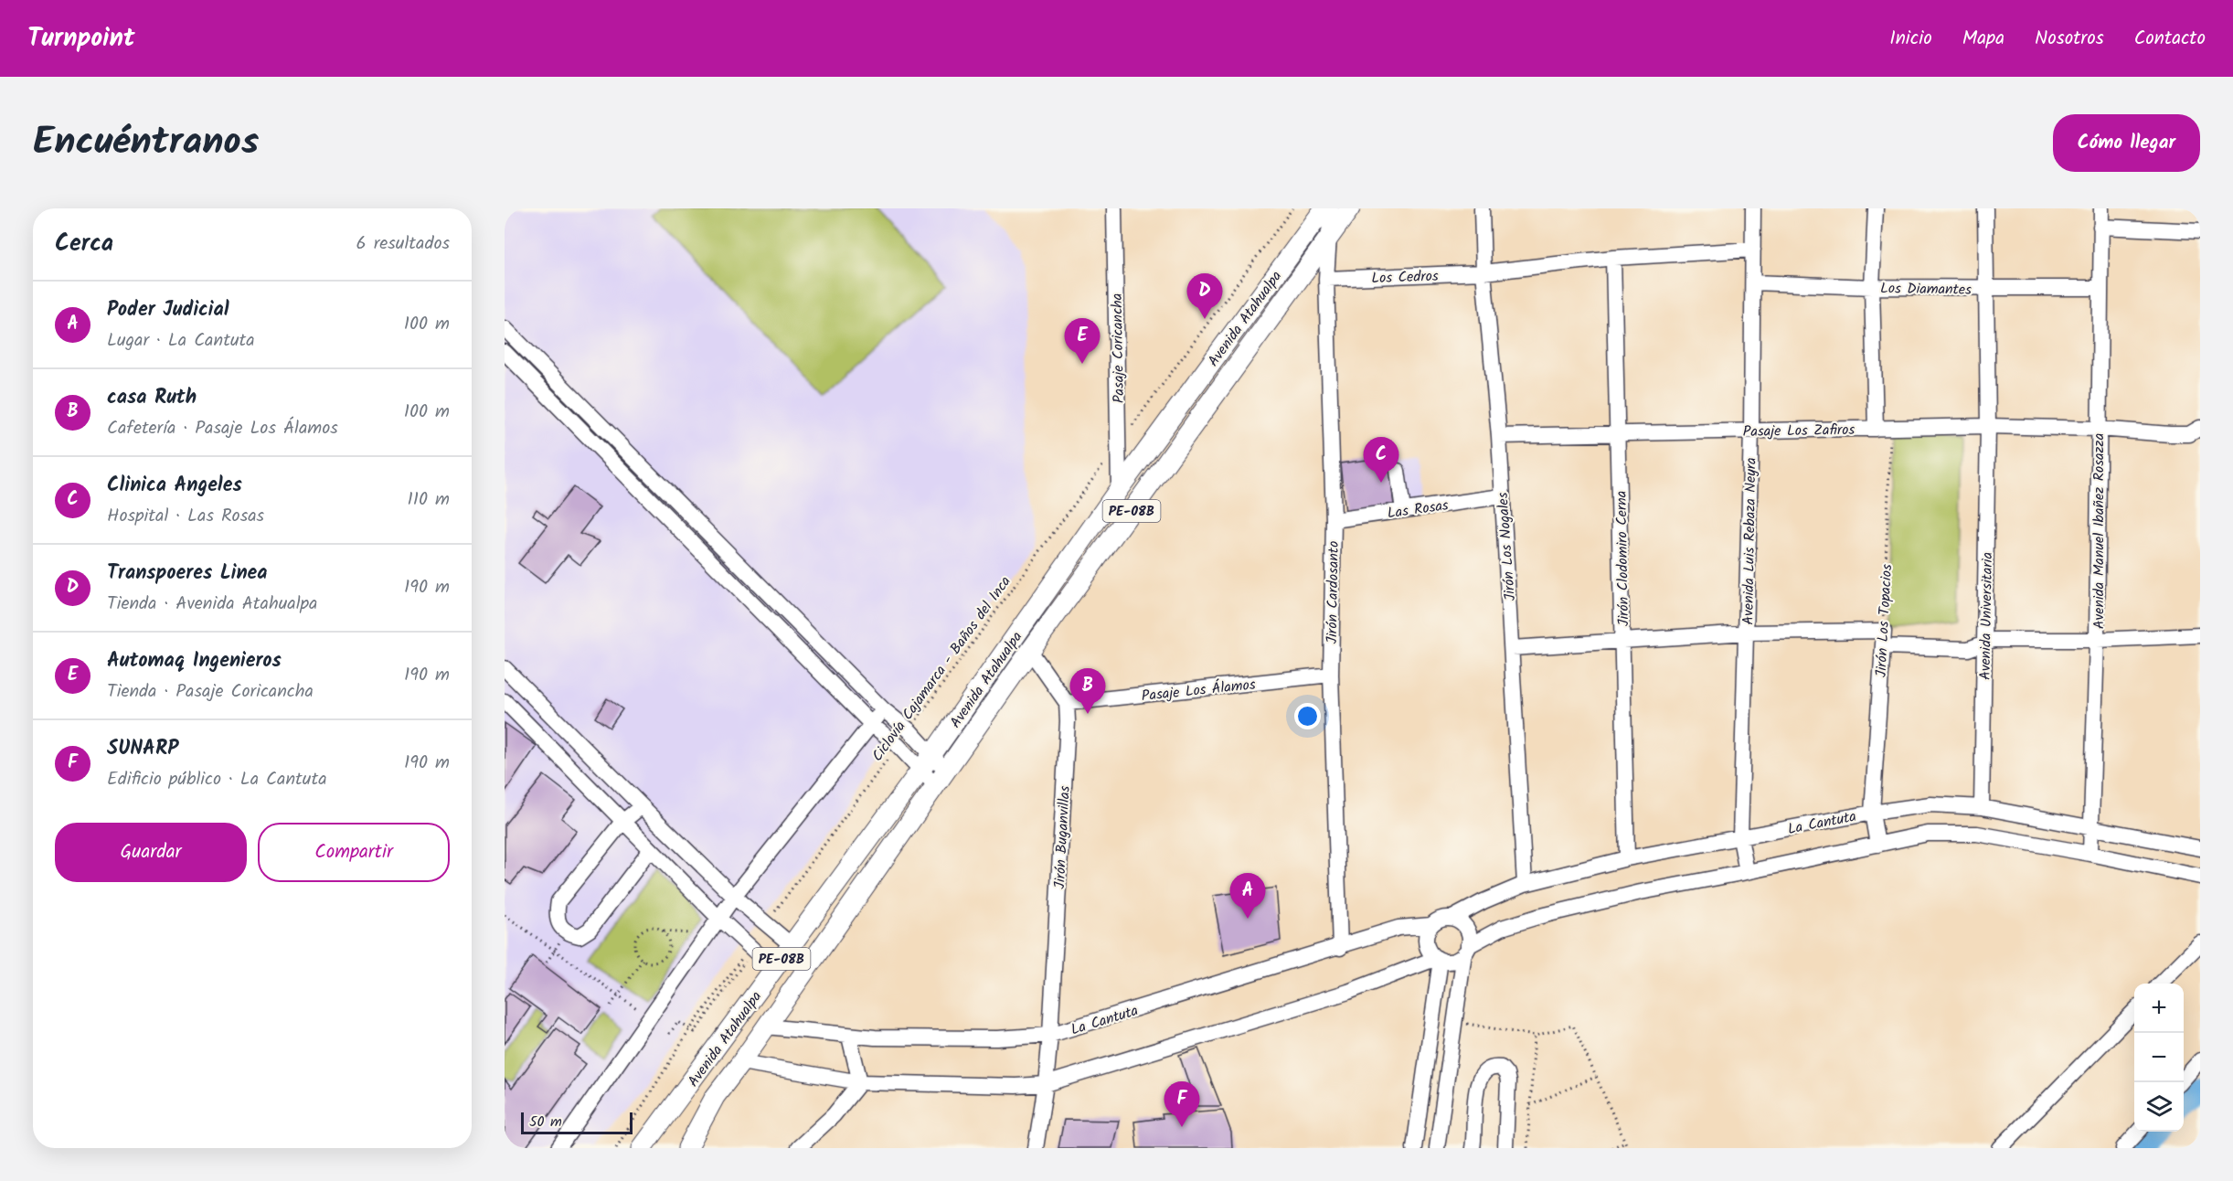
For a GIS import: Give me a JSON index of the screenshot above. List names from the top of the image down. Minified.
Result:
{"streets":{"main road":["Avenida Atahualpa","PE-08B"],"street":["Los Cedros","Los Diamantes","Pasaje Coricancha","Pasaje Los Zafiros","Las Rosas","Avenida Manuel Ibañez Rosazza","Avenida Luis Rebaza Neyra","Jirón Los Nogales","Jirón Clodomiro Cerna","Jirón Cardosanto","Avenida Universitaria","Jirón Los Topacios","Pasaje Los Álamos","La Cantuta","Jirón Buganvillas"],"path":["Ciclovía Cajamarca - Baños del Inca"]},"crossings":[["Los Cedros","Avenida Luis Rebaza Neyra"],["Los Cedros","Jirón Los Nogales"],["Los Cedros","Jirón Clodomiro Cerna"],["Los Cedros","Jirón Cardosanto"],["Los Diamantes","Avenida Manuel Ibañez Rosazza"],["Los Diamantes","Avenida Luis Rebaza Neyra"],["Los Diamantes","Avenida Universitaria"],["Avenida Atahualpa","Pasaje Coricancha"],["Avenida Atahualpa","PE-08B"],["Avenida Atahualpa","Jirón Cardosanto"],["Avenida Atahualpa","La Cantuta"],["Pasaje Coricancha","Ciclovía Cajamarca - Baños del Inca"],["Pasaje Los Zafiros","Avenida Manuel Ibañez Rosazza"],["Pasaje Los Zafiros","Avenida Luis Rebaza Neyra"],["Pasaje Los Zafiros","Jirón Los Nogales"],["Pasaje Los Zafiros","Jirón Clodomiro Cerna"],["Pasaje Los Zafiros","Avenida Universitaria"],["Pasaje Los Zafiros","Jirón Los Topacios"],["Las Rosas","Jirón Los Nogales"],["Las Rosas","Jirón Cardosanto"],["Avenida Manuel Ibañez Rosazza","La Cantuta"],["Avenida Luis Rebaza Neyra","La Cantuta"],["Jirón Los Nogales","La Cantuta"],["Jirón Clodomiro Cerna","La Cantuta"],["Jirón Cardosanto","Pasaje Los Álamos"],["Jirón Cardosanto","La Cantuta"],["Avenida Universitaria","La Cantuta"],["Jirón Los Topacios","La Cantuta"],["Pasaje Los Álamos","Jirón Buganvillas"],["La Cantuta","Jirón Buganvillas"]],"scale_bar":"50 m","page":{"header":"Turnpoint","nav":["Inicio","Mapa","Nosotros","Contacto"],"title":"Encuéntranos","buttons":["Cómo llegar",["Guardar","Compartir"]],"heading":["Cerca","6 resultados"],"pins":["D","E","C","B","A","F"],"list":[{"mark":"A","name":"Poder Judicial","note":"Lugar · La Cantuta","value":"100 m"},{"mark":"B","name":"casa Ruth","note":"Cafetería · Pasaje Los Álamos","value":"100 m"},{"mark":"C","name":"Clinica Angeles","note":"Hospital · Las Rosas","value":"110 m"},{"mark":"D","name":"Transpoeres Linea","note":"Tienda · Avenida Atahualpa","value":"190 m"},{"mark":"E","name":"Automaq Ingenieros","note":"Tienda · Pasaje Coricancha","value":"190 m"},{"mark":"F","name":"SUNARP","note":"Edificio público · La Cantuta","value":"190 m"}],"map_buttons":["+","−"],"scale":"50 m"}}
